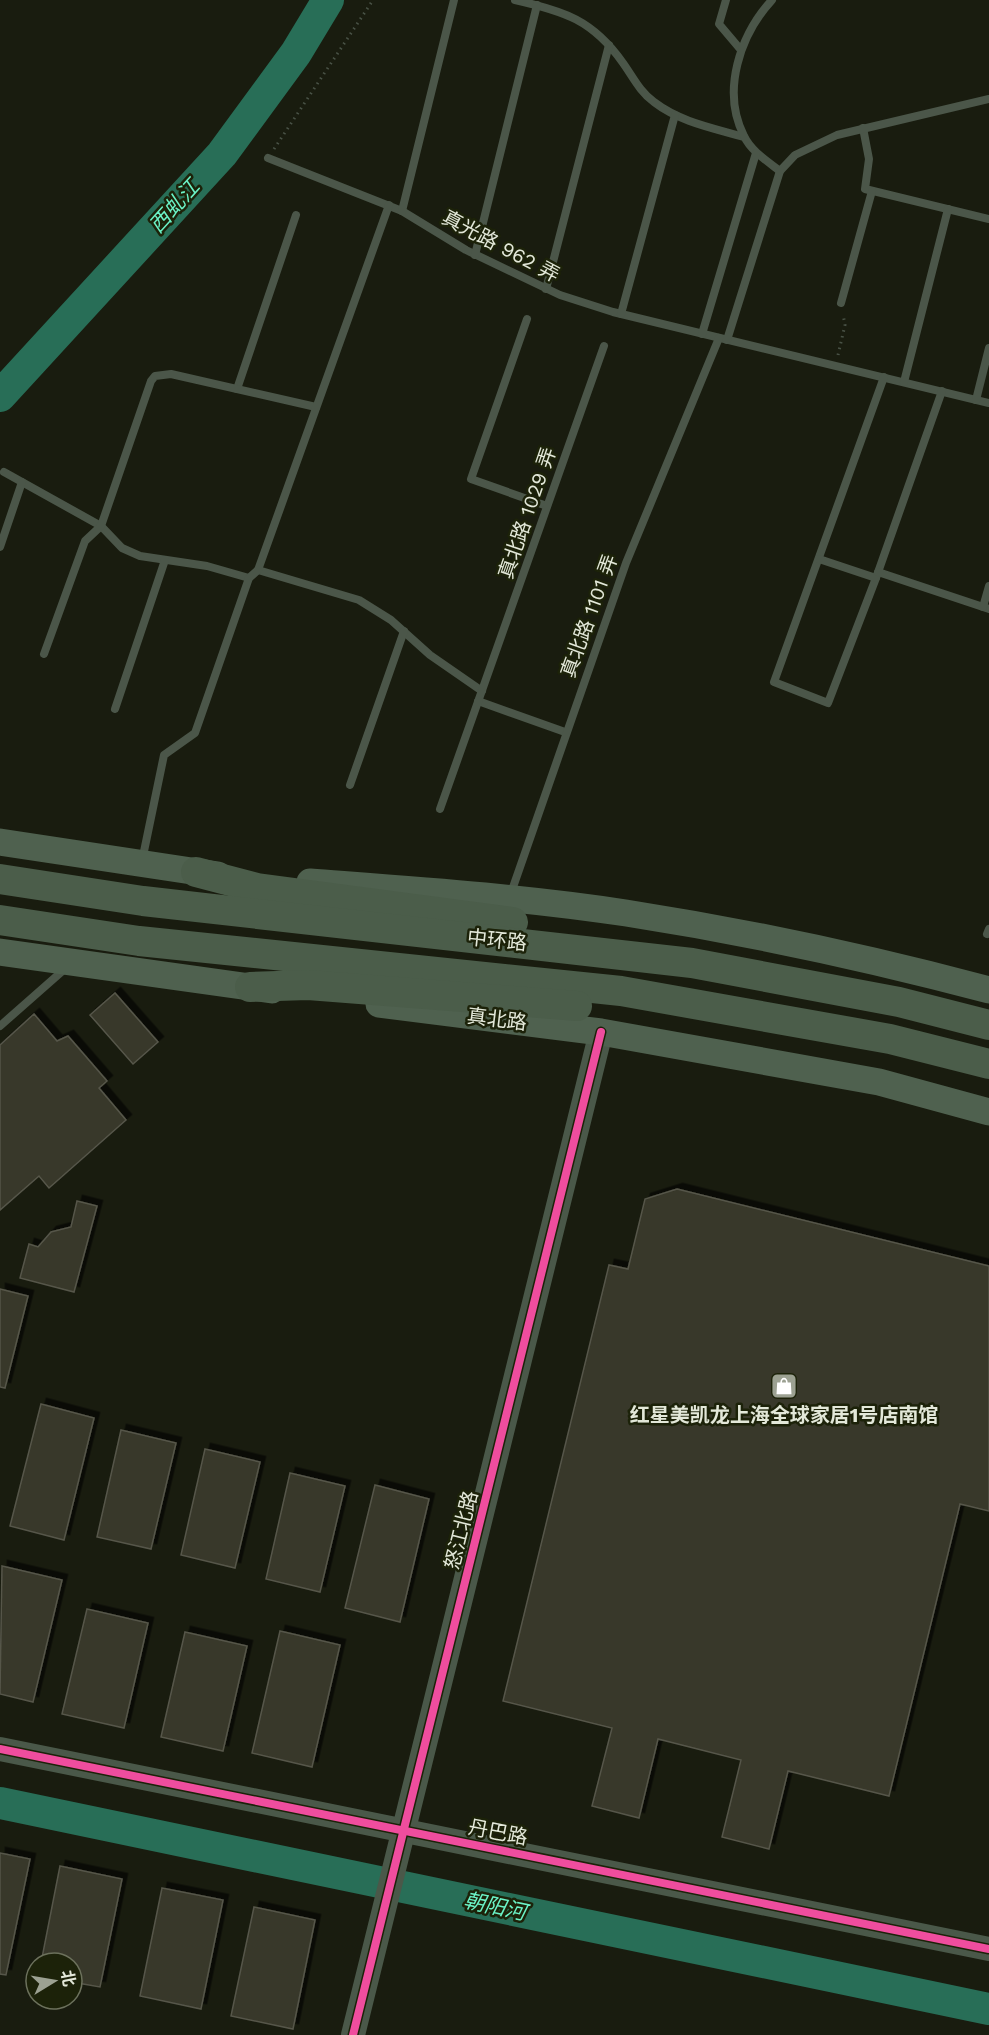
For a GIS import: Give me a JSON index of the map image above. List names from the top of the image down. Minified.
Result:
{"streets":{"highway":["中环路"],"main road":["真北路"],"street":["怒江北路","丹巴路"],"lane":["真光路 962 弄","真北路 1029 弄","真北路 1101 弄"]},"crossings":[["真光路 962 弄","真北路 1101 弄"],["真北路","怒江北路"],["怒江北路","丹巴路"]],"water":["西虬江","朝阳河"],"places":{"shop":["红星美凯龙上海全球家居1号店南馆"]},"north":"right"}
